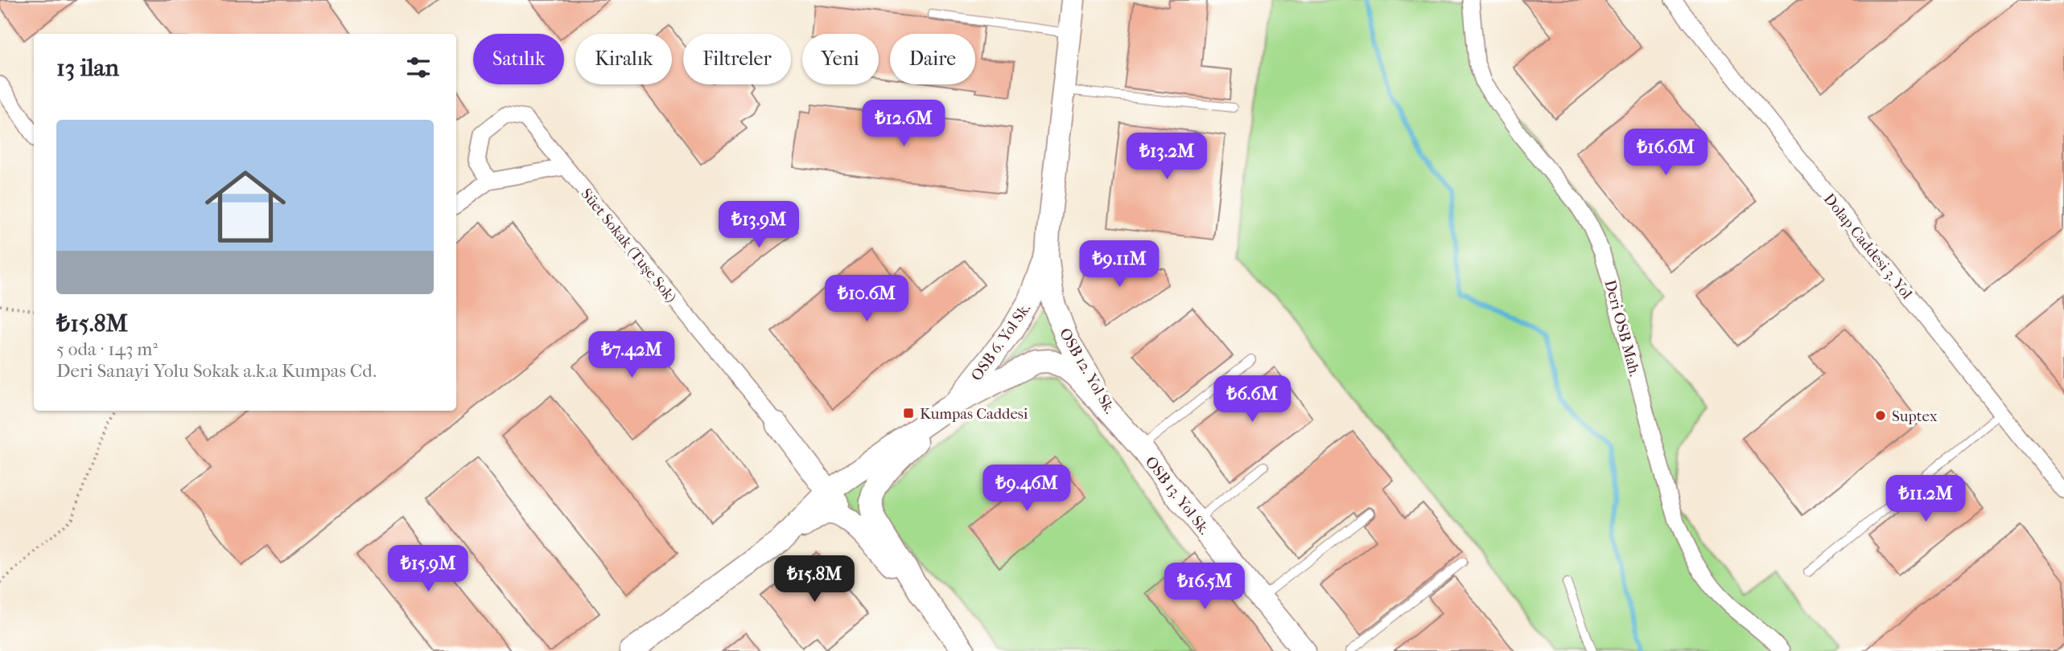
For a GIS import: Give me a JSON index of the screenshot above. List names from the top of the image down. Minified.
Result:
{"streets":{"main road":["OSB 6. Yol Sk.","OSB 12. Yol Sk.","OSB 13. Yol Sk."],"street":["Süet Sokak (Tuşe Sok)","Dolap Caddesi 3. Yol","Deri OSB Mah."]},"crossings":[["OSB 6. Yol Sk.","OSB 12. Yol Sk."],["OSB 12. Yol Sk.","OSB 13. Yol Sk."]],"places":{"transit":["Kumpas Caddesi"],"other":["Suptex"]},"page":{"chip":["Satılık","Kiralık","Filtreler","Yeni","Daire"],"heading":"13 ilan","price":["₺12.6M","₺16.6M","₺13.2M","₺13.9M","₺9.11M","₺10.6M","₺7.42M","₺6.6M","₺9.46M","₺11.2M","₺15.9M","₺15.8M","₺16.5M"],"list":[{"name":"₺15.8M","note":"5 oda · 143 m² · Deri Sanayi Yolu Sokak a.k.a Kumpas Cd."}]}}
